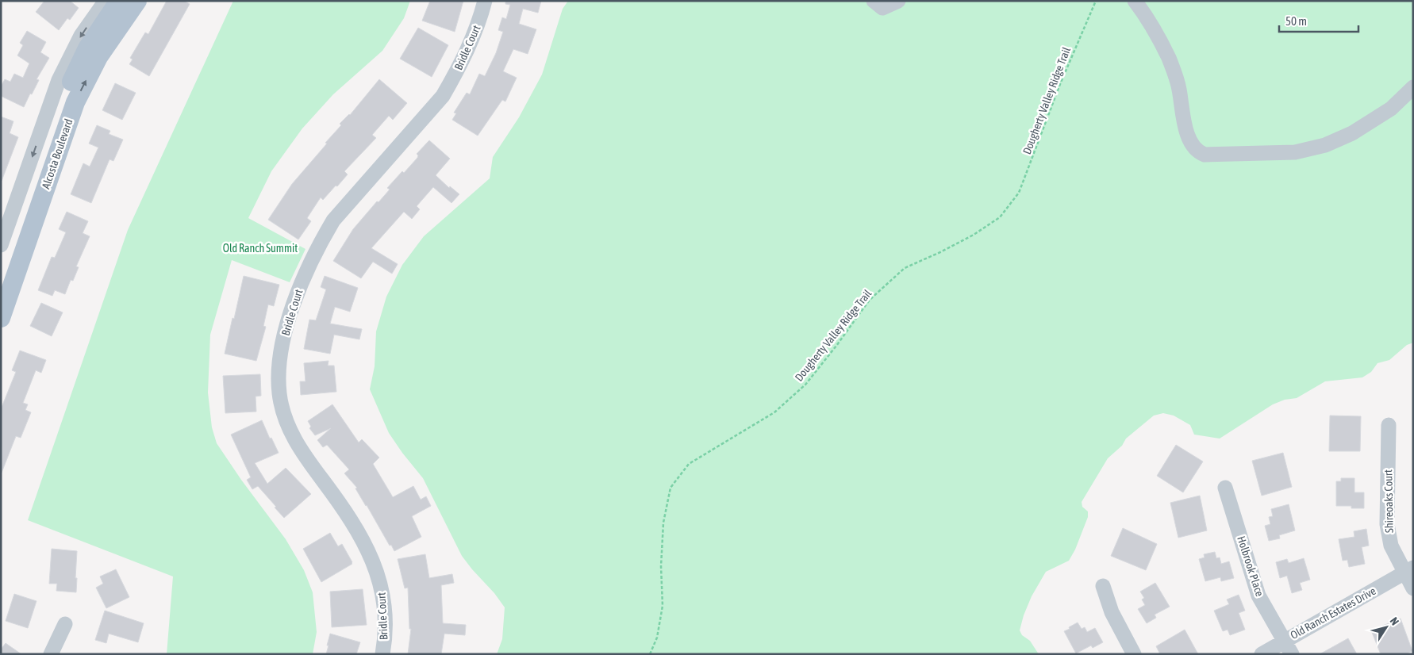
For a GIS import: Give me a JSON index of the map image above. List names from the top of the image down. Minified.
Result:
{"streets":{"main road":["Alcosta Boulevard"],"street":["Bridle Court","Shireoaks Court","Holbrook Place","Old Ranch Estates Drive"],"path":["Dougherty Valley Ridge Trail"]},"crossings":[["Shireoaks Court","Old Ranch Estates Drive"],["Holbrook Place","Old Ranch Estates Drive"]],"parks":["Old Ranch Summit"],"scale_bar":"50 m","north":"top right"}
